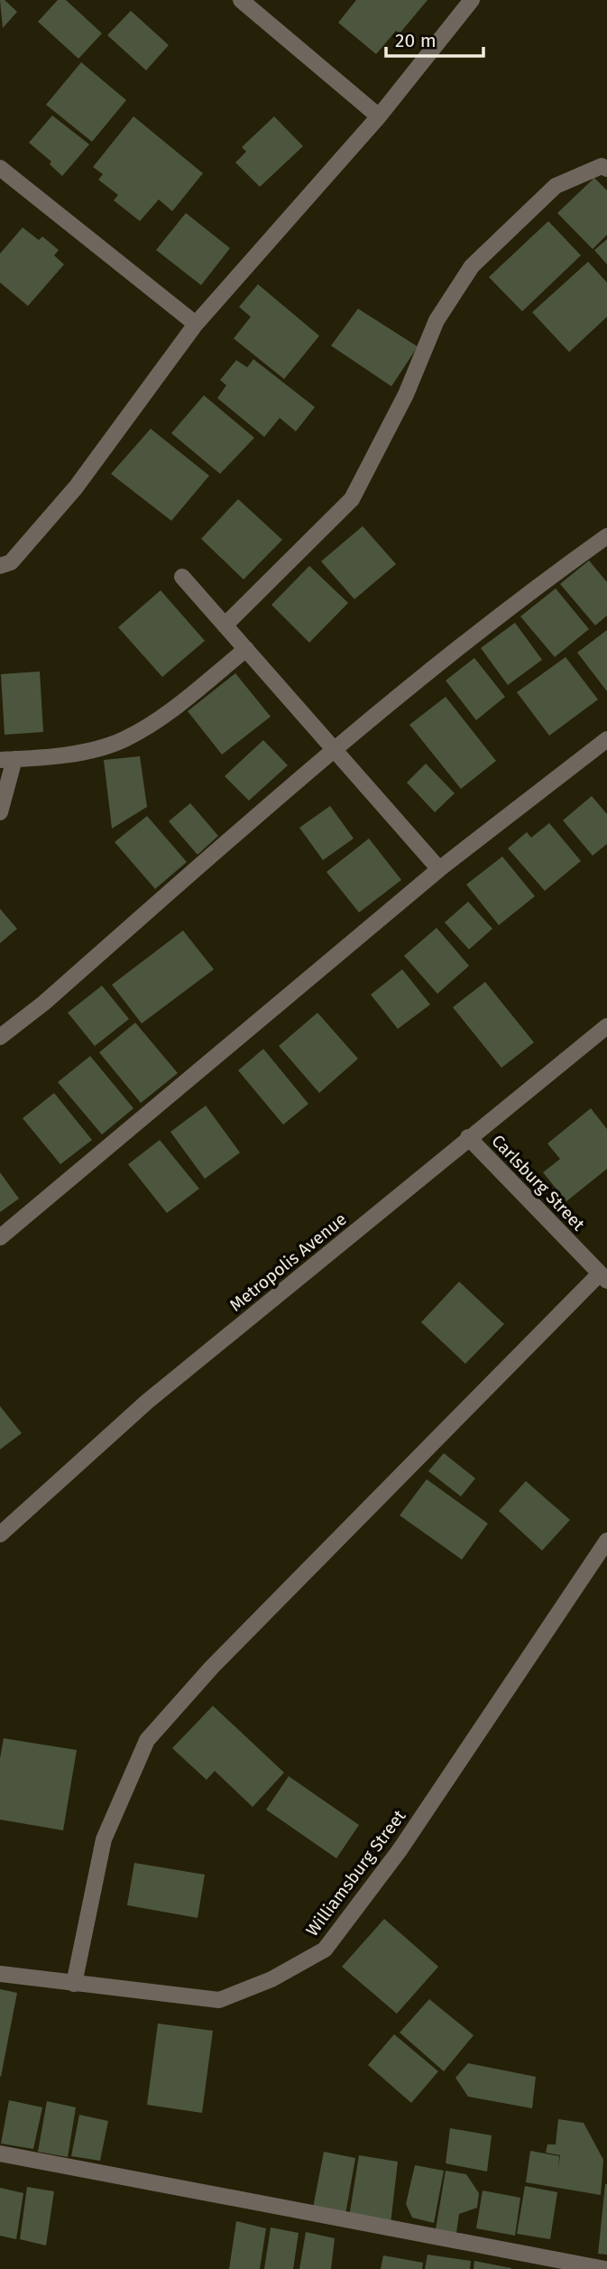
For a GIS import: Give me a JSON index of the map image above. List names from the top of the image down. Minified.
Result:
{"streets":{"street":["Carlsburg Street","Metropolis Avenue","Williamsburg Street"]},"crossings":[["Carlsburg Street","Metropolis Avenue"]],"scale_bar":"20 m"}
